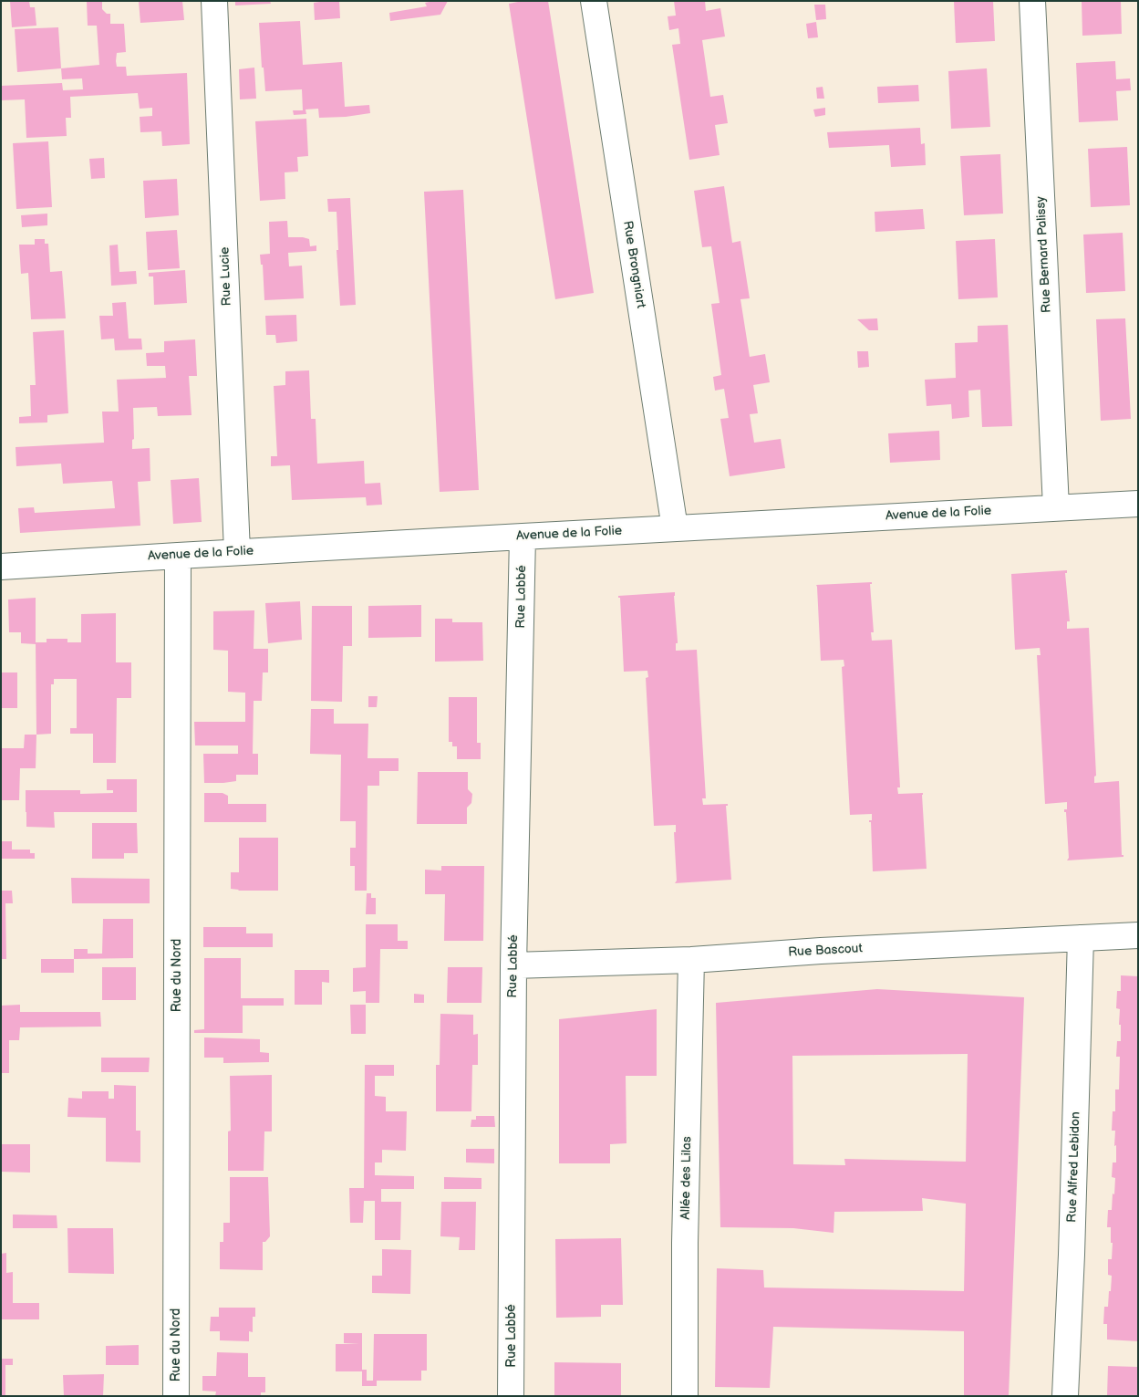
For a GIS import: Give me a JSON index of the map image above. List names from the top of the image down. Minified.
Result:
{"streets":{"street":["Rue Bernard Palissy","Rue Brongniart","Rue Lucie","Avenue de la Folie","Rue Labbé","Rue Bascout","Rue du Nord","Rue Alfred Lebidon","Allée des Lilas"]},"crossings":[["Rue Bernard Palissy","Avenue de la Folie"],["Rue Brongniart","Avenue de la Folie"],["Rue Lucie","Avenue de la Folie"],["Avenue de la Folie","Rue Labbé"],["Avenue de la Folie","Rue du Nord"],["Rue Labbé","Rue Bascout"],["Rue Bascout","Rue Alfred Lebidon"],["Rue Bascout","Allée des Lilas"]]}
